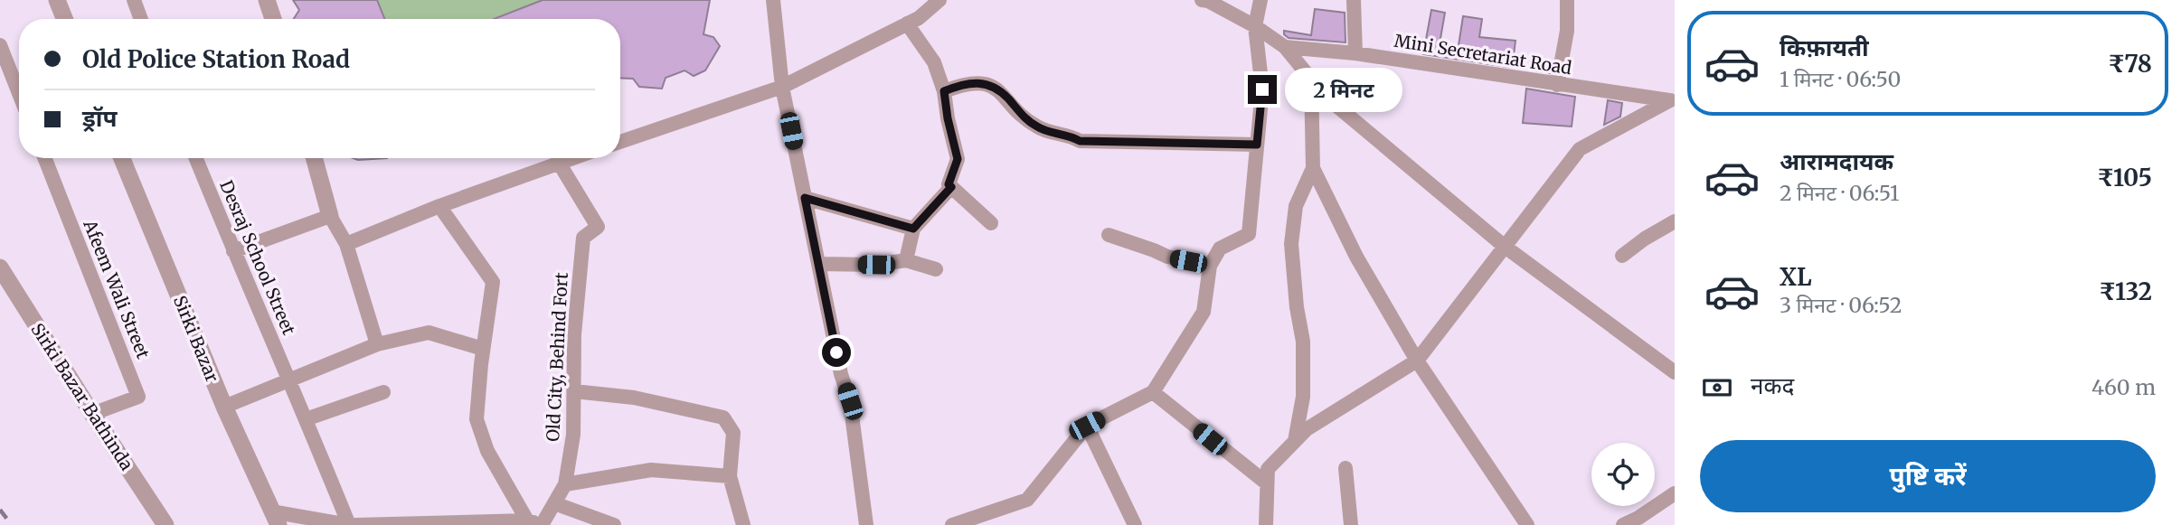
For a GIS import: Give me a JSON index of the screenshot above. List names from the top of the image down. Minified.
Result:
{"streets":{"street":["Mini Secretariat Road","Desraj School Street","Afeem Wali Street","Sirki Bazar","Old City, Behind Fort","Sirki Bazar Bathinda"]},"crossings":[["Afeem Wali Street","Sirki Bazar Bathinda"]],"page":{"list":[{"name":"किफ़ायती","note":"1 मिनट · 06:50","value":"₹78"},{"name":"आरामदायक","note":"2 मिनट · 06:51","value":"₹105"},{"name":"XL","note":"3 मिनट · 06:52","value":"₹132"}],"banner":["Old Police Station Road","ड्रॉप"],"bubble":"2 मिनट","pay":["नकद","460 m"],"buttons":"पुष्टि करें"}}
